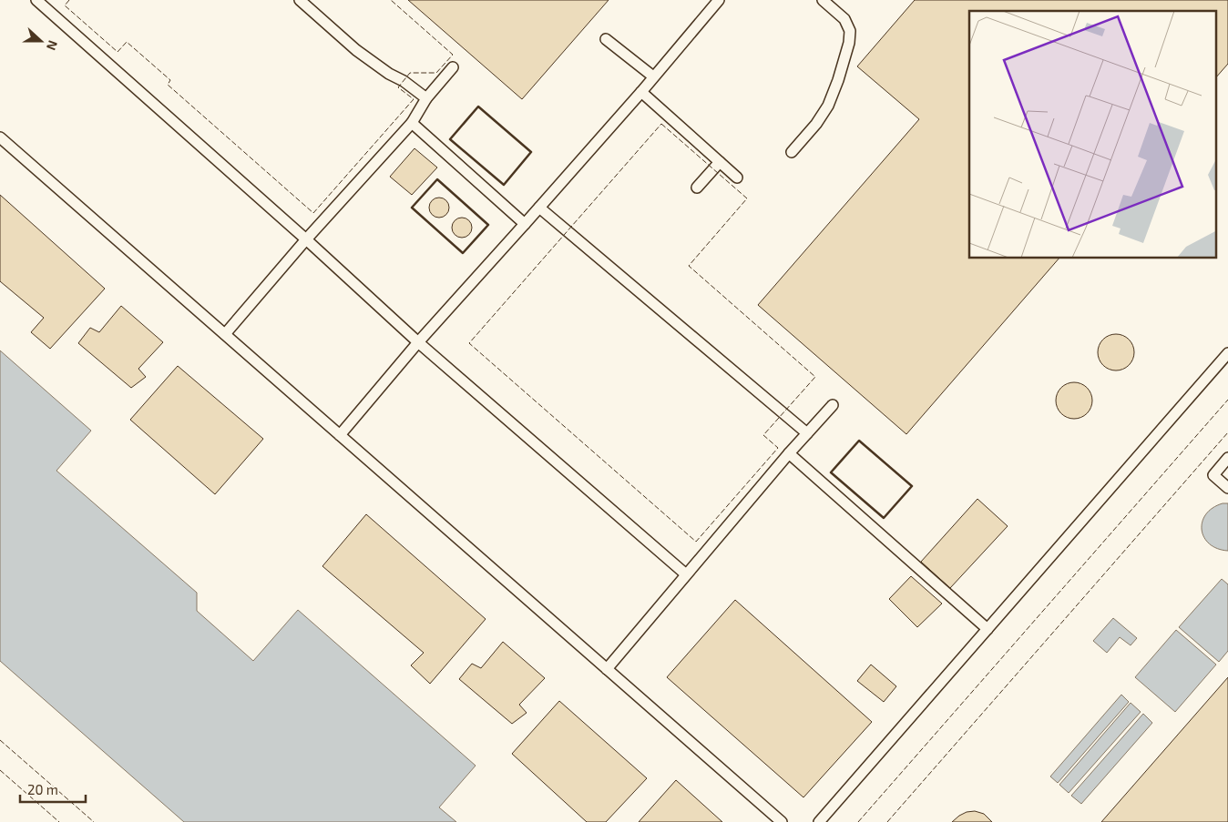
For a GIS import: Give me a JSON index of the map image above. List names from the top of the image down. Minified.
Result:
{"scale_bar":"20 m","north":"right"}
